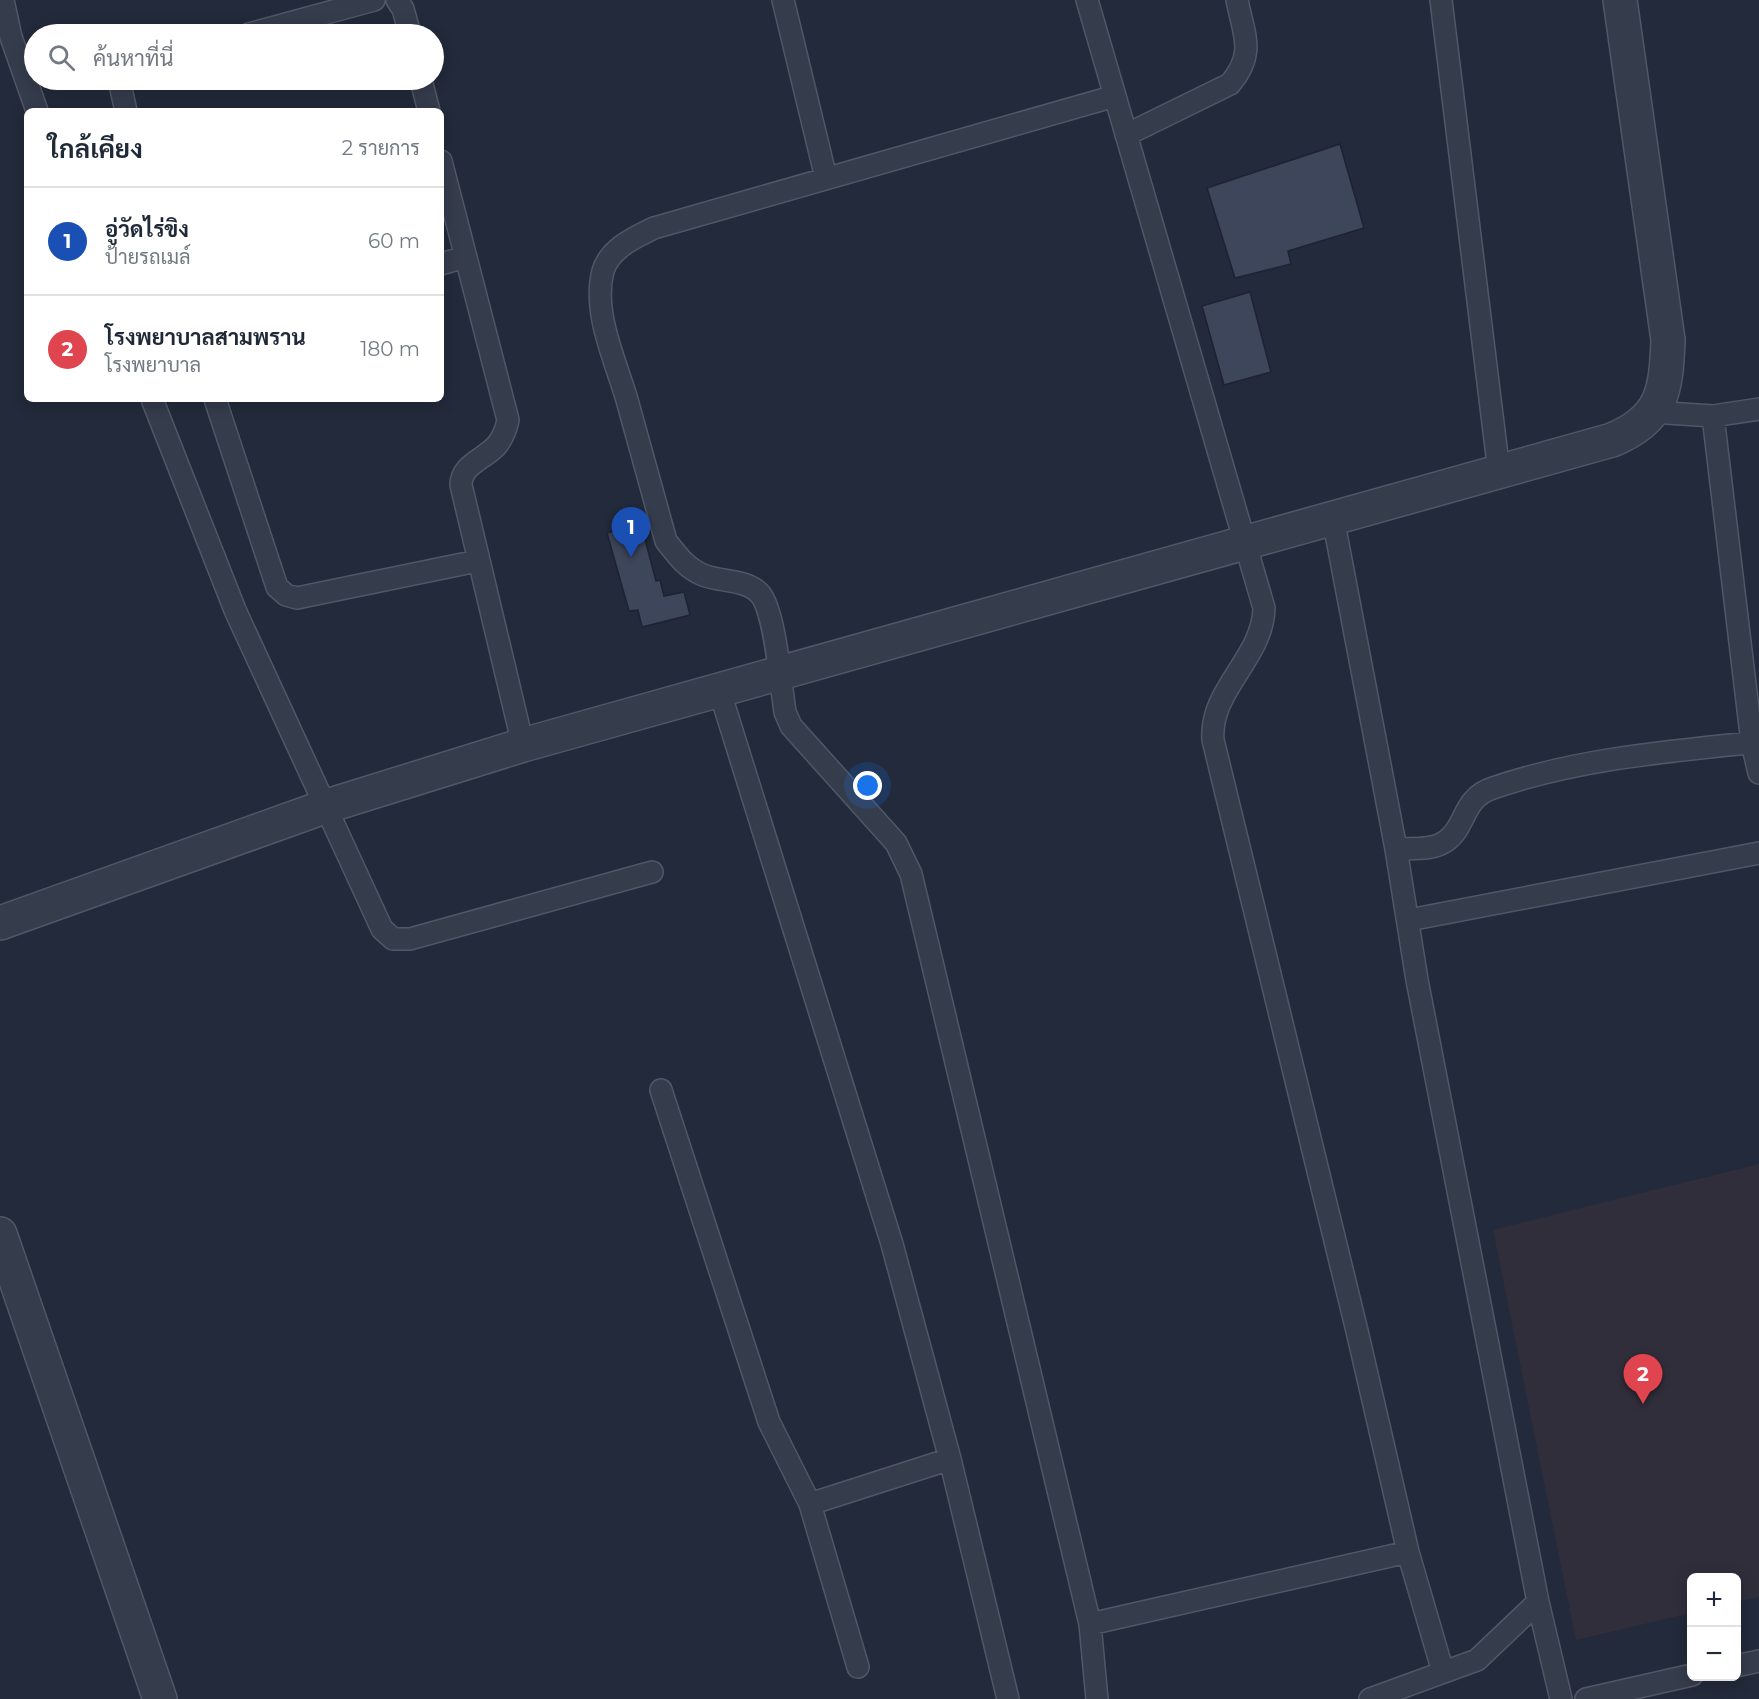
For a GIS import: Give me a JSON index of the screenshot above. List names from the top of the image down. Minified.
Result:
{"page":{"search":"ค้นหาที่นี่","heading":["ใกล้เคียง","2 รายการ"],"list":[{"mark":"1","name":"อู่วัดไร่ขิง","note":"ป้ายรถเมล์","value":"60 m"},{"mark":"2","name":"โรงพยาบาลสามพราน","note":"โรงพยาบาล","value":"180 m"}],"pins":["1","2"],"map_buttons":["+","−"]}}
